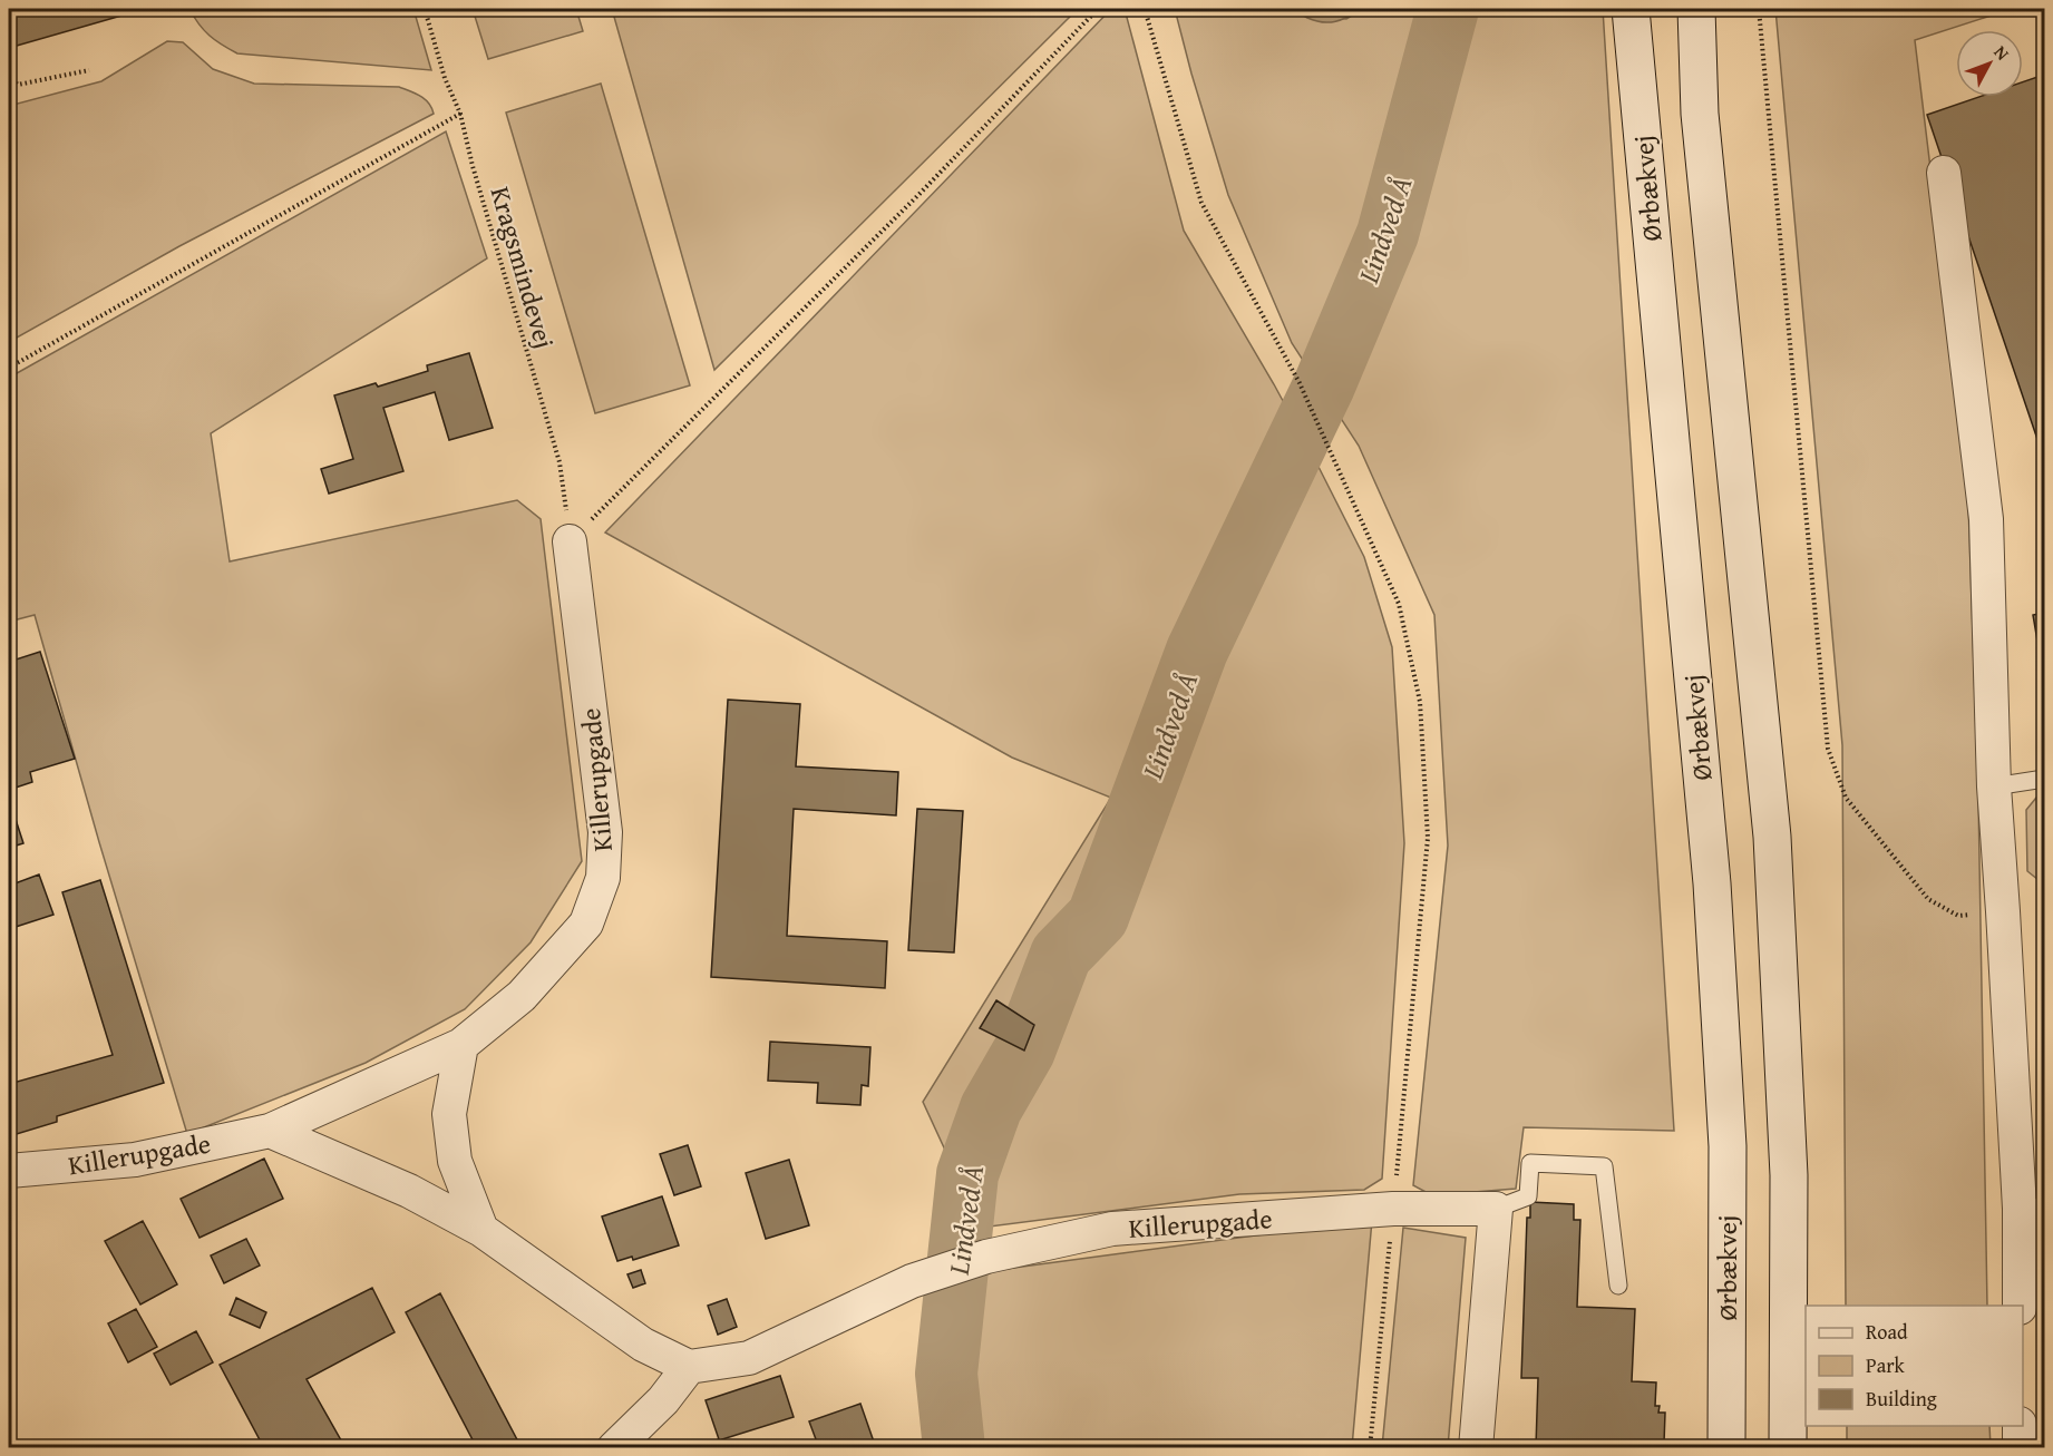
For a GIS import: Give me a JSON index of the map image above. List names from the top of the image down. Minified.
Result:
{"streets":{"main road":["Ørbækvej"],"street":["Killerupgade"],"path":["Kragsmindevej"]},"crossings":[["Kragsmindevej","Killerupgade"]],"water":["Lindved Å"],"legend":["Road","Park","Building"],"north":"top right"}
